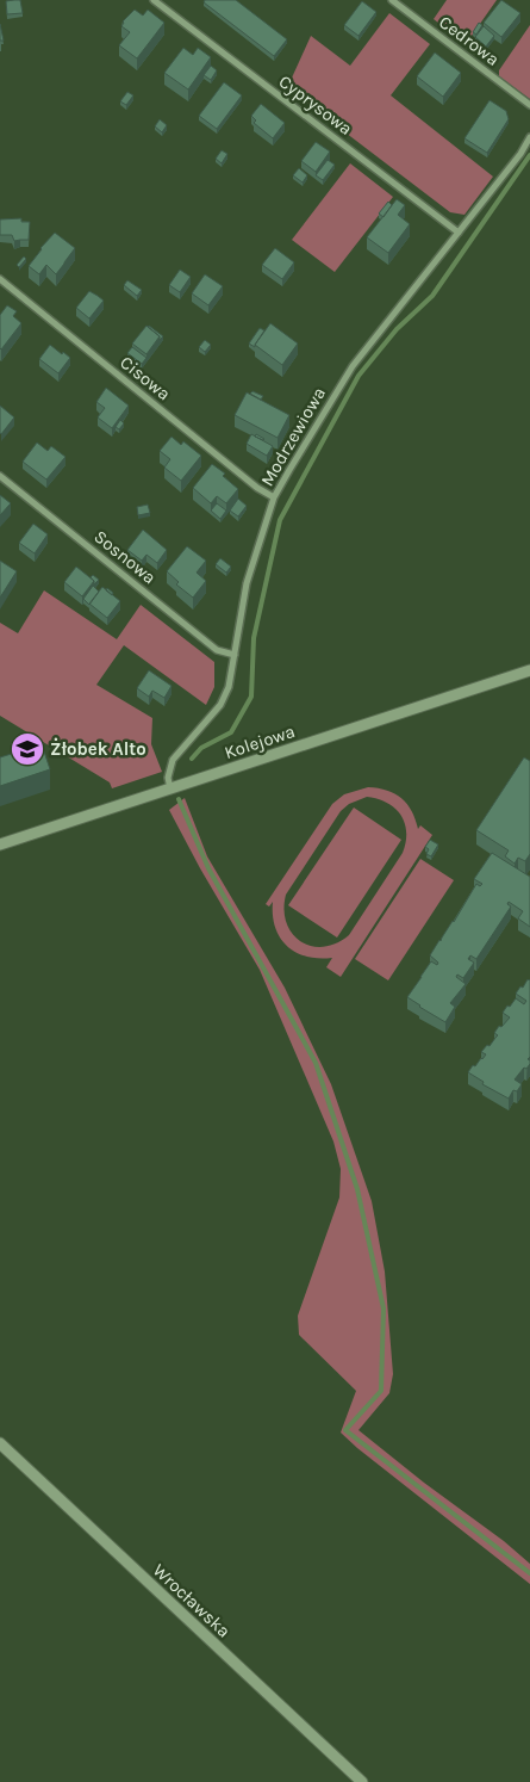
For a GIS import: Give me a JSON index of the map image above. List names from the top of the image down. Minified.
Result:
{"streets":{"street":["Cedrowa","Cyprysowa","Cisowa","Modrzewiowa","Sosnowa","Kolejowa","Wrocławska"]},"crossings":[["Cyprysowa","Modrzewiowa"],["Cisowa","Modrzewiowa"],["Modrzewiowa","Sosnowa"],["Modrzewiowa","Kolejowa"]],"places":{"school or university":["Żłobek Alto"]}}
